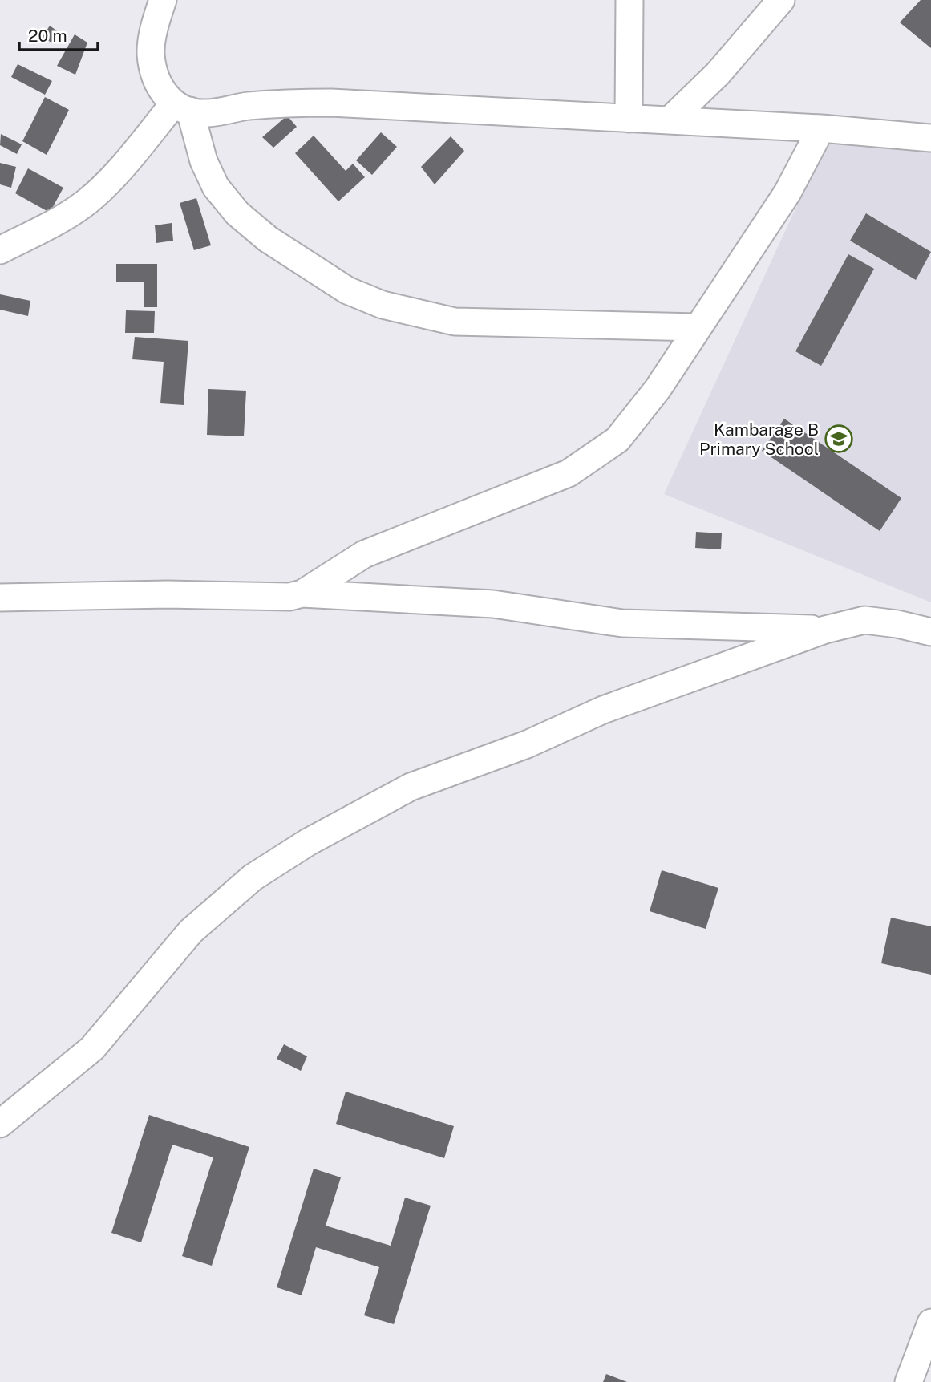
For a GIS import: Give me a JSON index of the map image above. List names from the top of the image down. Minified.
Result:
{"places":{"school or university":["Kambarage B Primary School"]},"scale_bar":"20 m"}
